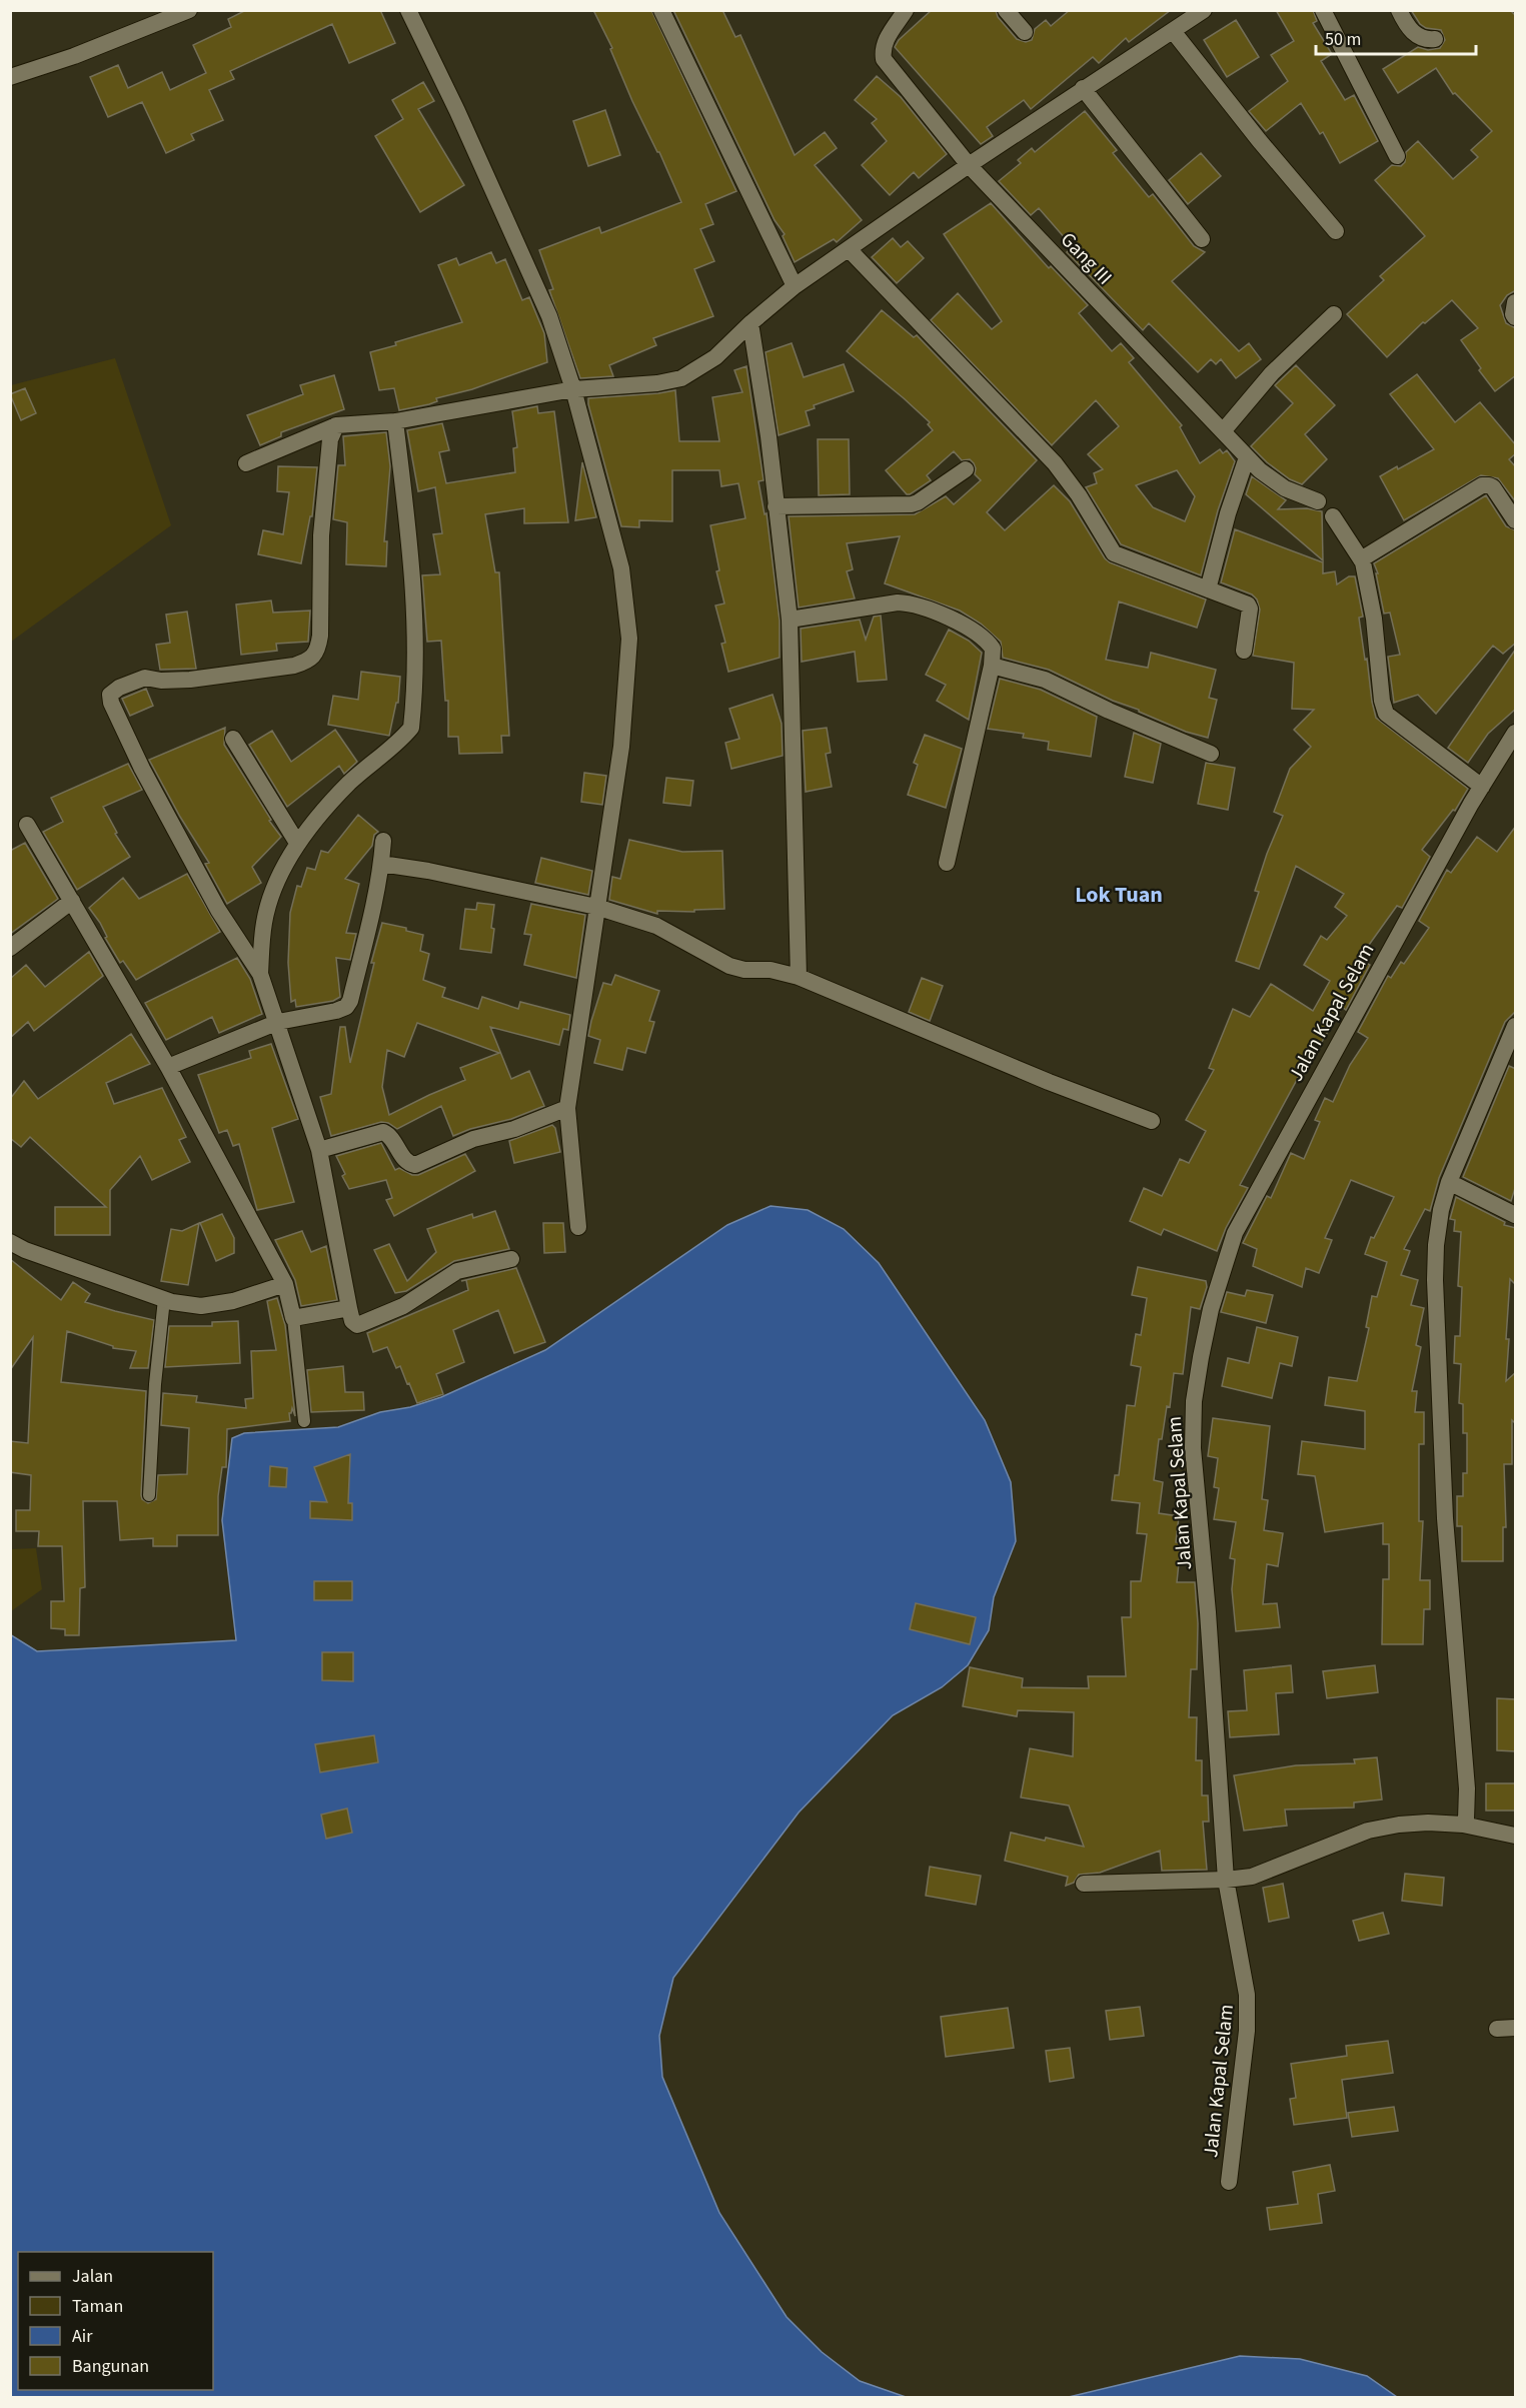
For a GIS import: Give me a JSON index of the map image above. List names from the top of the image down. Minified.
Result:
{"streets":{"street":["Gang III","Jalan Kapal Selam"]},"districts":["Lok Tuan"],"legend":["Jalan","Taman","Air","Bangunan"],"scale_bar":"50 m"}
